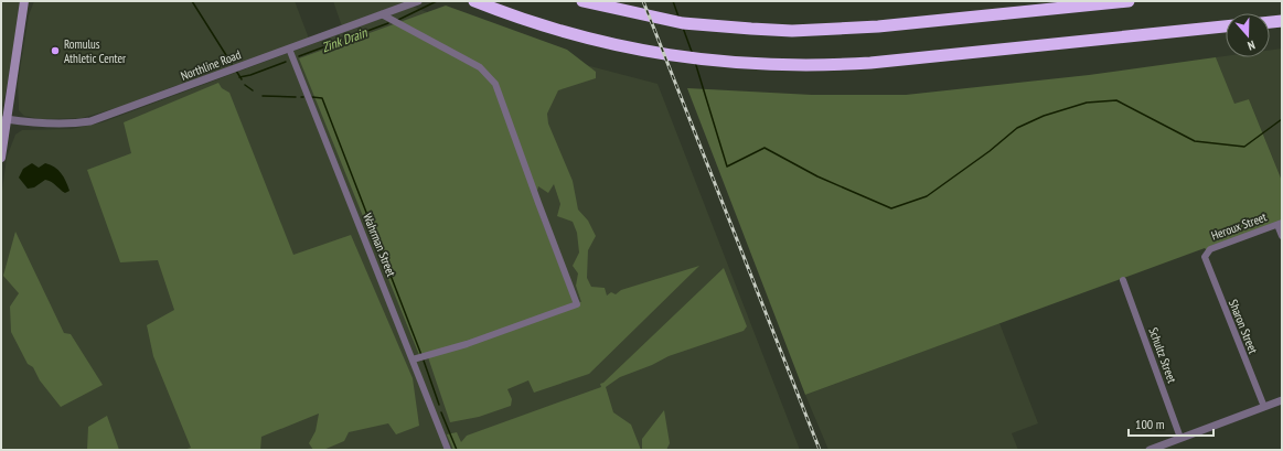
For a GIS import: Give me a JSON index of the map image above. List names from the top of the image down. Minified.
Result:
{"streets":{"street":["Northline Road","Heroux Street","Wahrman Street","Sharon Street","Schultz Street"]},"crossings":[["Northline Road","Wahrman Street"],["Heroux Street","Sharon Street"]],"water":["Zink Drain"],"places":["Romulus Athletic Center"],"scale_bar":"100 m","north":"bottom"}
